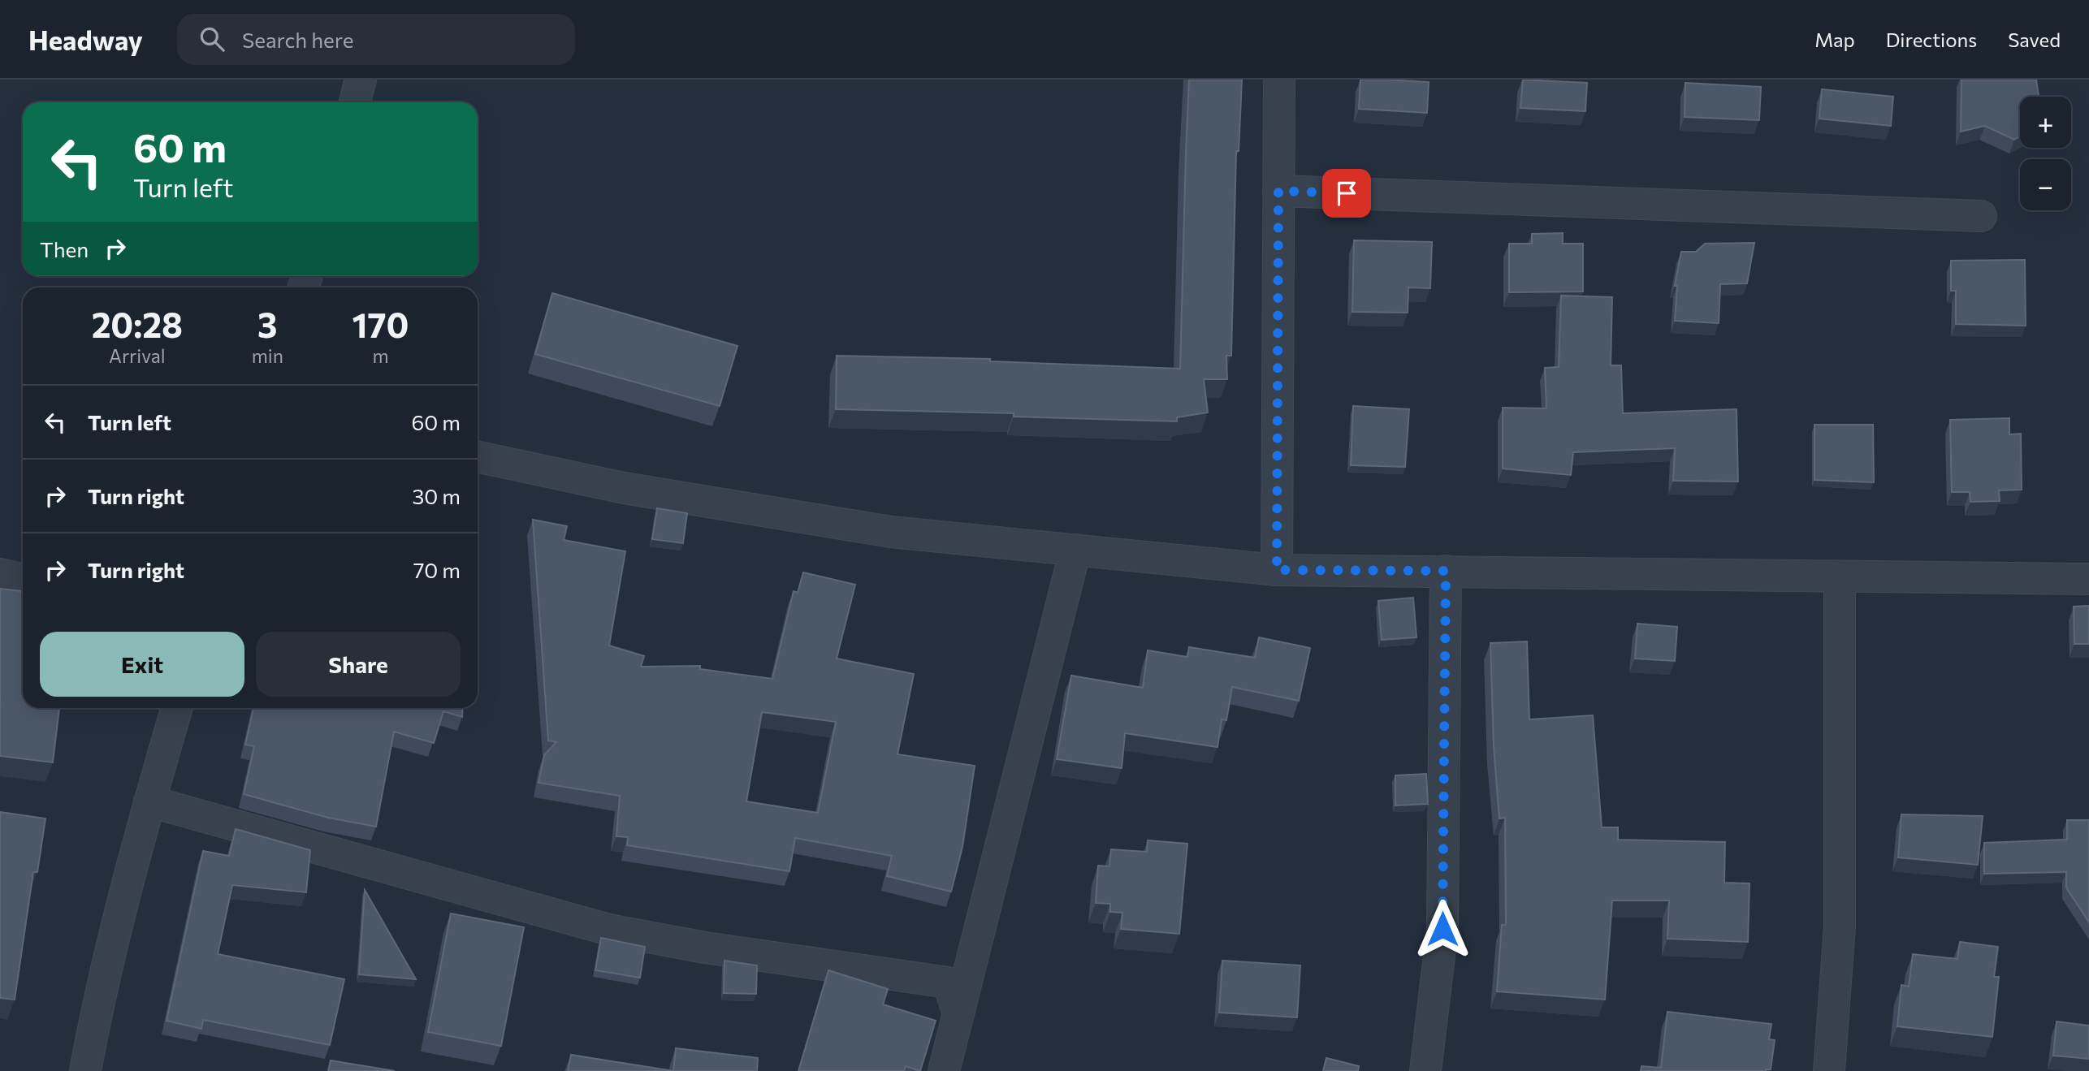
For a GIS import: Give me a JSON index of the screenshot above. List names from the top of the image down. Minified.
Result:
{"page":{"header":"Headway","search":"Search here","nav":["Map","Directions","Saved"],"map_buttons":["+","−"],"turn":["60 m","Turn left"],"then":"Then","eta":["20:28","Arrival","3","min","170","m"],"list":[{"name":"Turn left","value":"60 m"},{"name":"Turn right","value":"30 m"},{"name":"Turn right","value":"70 m"}],"buttons":["Exit","Share"]}}
